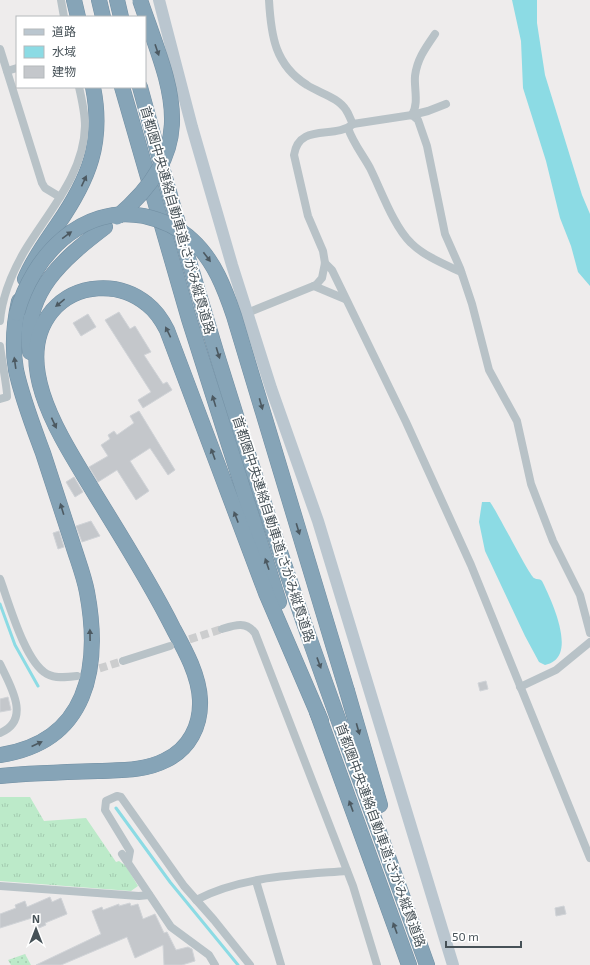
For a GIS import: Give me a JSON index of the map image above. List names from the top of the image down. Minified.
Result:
{"streets":{"highway":["首都圏中央連絡自動車道;さがみ縦貫道路"]},"legend":["道路","水域","建物"],"scale_bar":"50 m","north":"top"}
